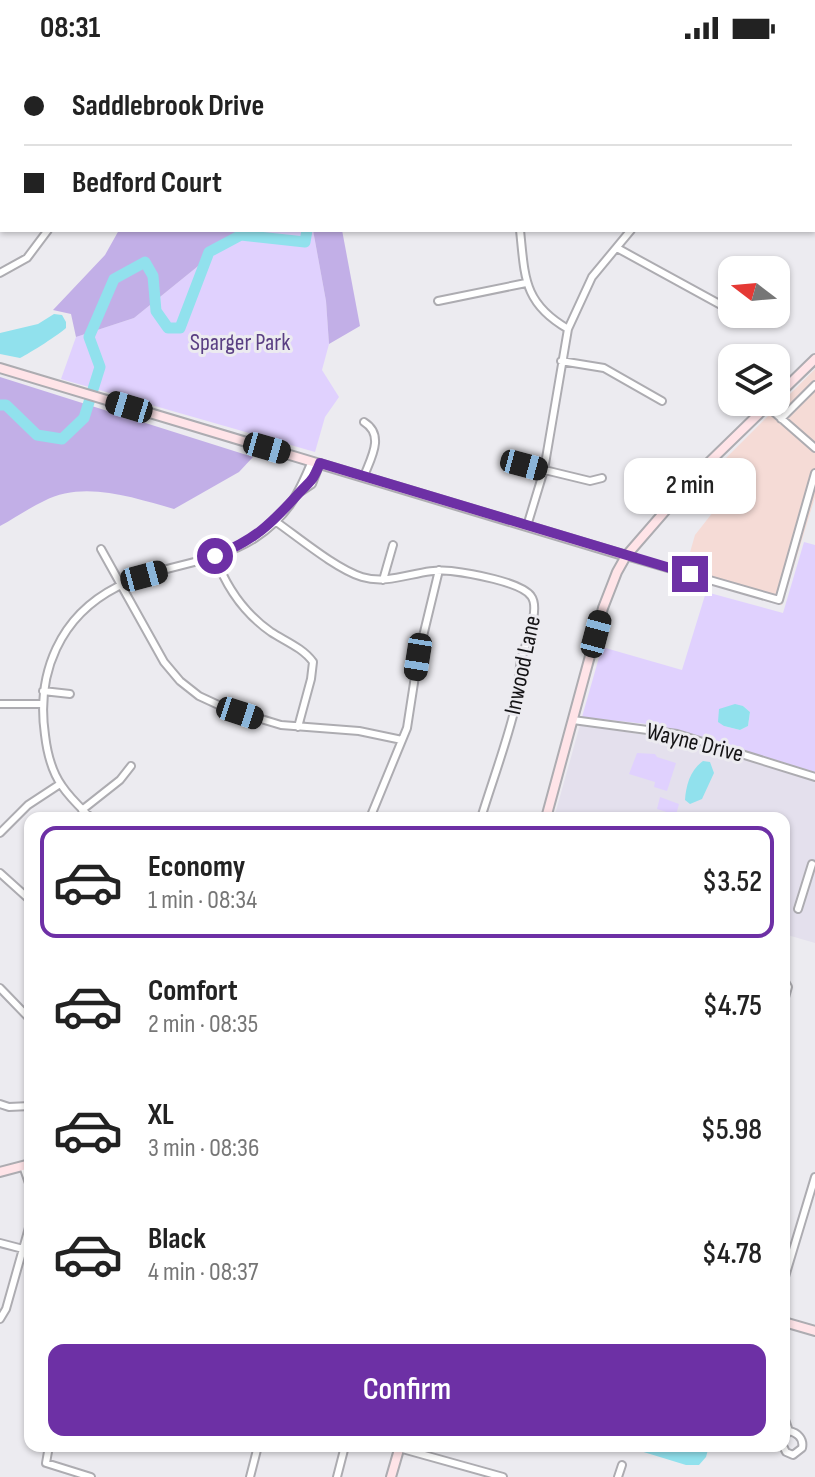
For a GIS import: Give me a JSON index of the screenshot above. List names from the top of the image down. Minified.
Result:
{"streets":{"street":["Inwood Lane","Wayne Drive"]},"parks":["Sparger Park"],"north":"left","page":{"status":"08:31","banner":["Saddlebrook Drive","Bedford Court"],"bubble":"2 min","list":[{"name":"Economy","note":"1 min · 08:34","value":"$3.52"},{"name":"Comfort","note":"2 min · 08:35","value":"$4.75"},{"name":"XL","note":"3 min · 08:36","value":"$5.98"},{"name":"Black","note":"4 min · 08:37","value":"$4.78"}],"buttons":"Confirm"}}
